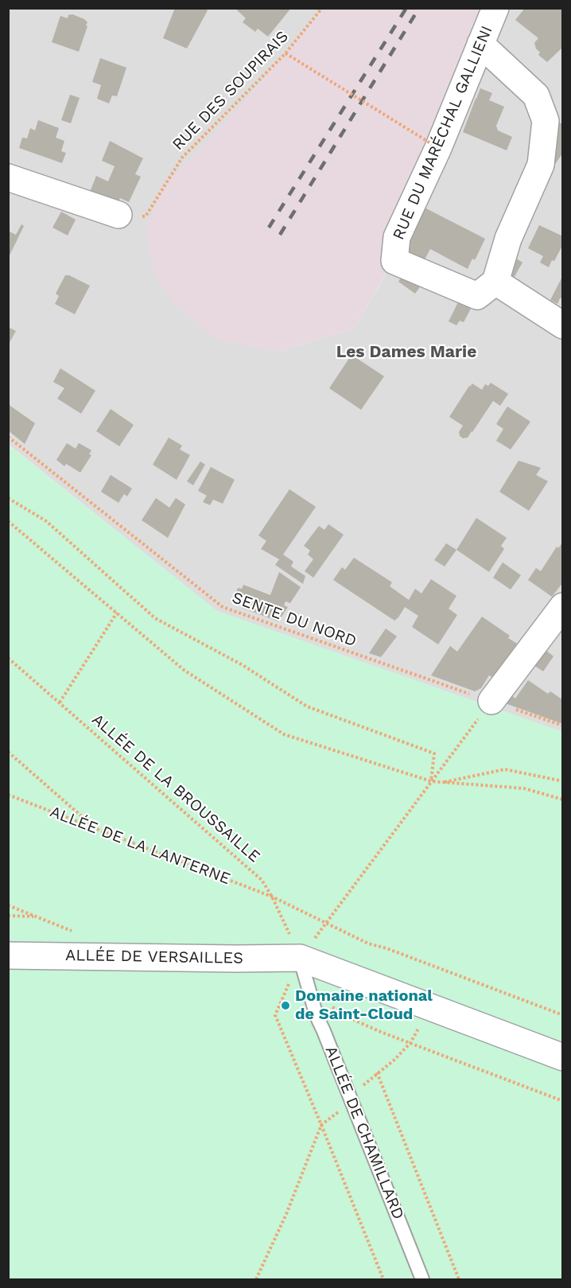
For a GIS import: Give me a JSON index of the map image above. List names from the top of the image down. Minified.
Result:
{"streets":{"street":["RUE DU MARÉCHAL GALLIENI","ALLÉE DE VERSAILLES"],"lane":["ALLÉE DE CHAMILLARD"],"path":["RUE DES SOUPIRAIS","SENTE DU NORD","ALLÉE DE LA BROUSSAILLE","ALLÉE DE LA LANTERNE"]},"crossings":[["ALLÉE DE LA BROUSSAILLE","ALLÉE DE LA LANTERNE"],["ALLÉE DE LA BROUSSAILLE","ALLÉE DE VERSAILLES"],["ALLÉE DE LA BROUSSAILLE","ALLÉE DE CHAMILLARD"],["ALLÉE DE VERSAILLES","ALLÉE DE CHAMILLARD"]],"districts":["Les Dames Marie"],"places":["Domaine national de Saint-Cloud"]}
